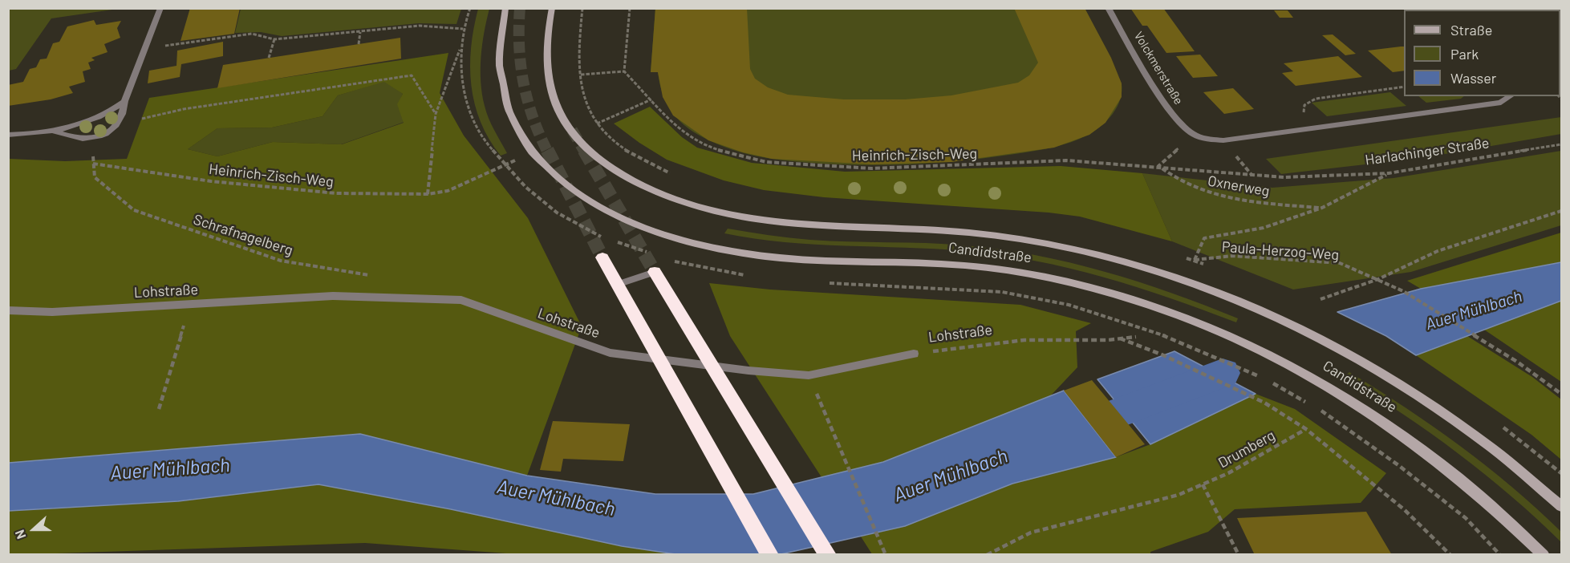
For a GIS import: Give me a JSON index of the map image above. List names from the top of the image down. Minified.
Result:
{"streets":{"main road":["Candidstraße"],"street":["Volckmerstraße","Lohstraße"],"path":["Harlachinger Straße","Heinrich-Zisch-Weg","Oxnerweg","Schrafnagelberg","Paula-Herzog-Weg","Drumberg"]},"crossings":[["Harlachinger Straße","Heinrich-Zisch-Weg"],["Heinrich-Zisch-Weg","Oxnerweg"],["Heinrich-Zisch-Weg","Schrafnagelberg"],["Oxnerweg","Paula-Herzog-Weg"],["Lohstraße","Drumberg"]],"water":["Auer Mühlbach"],"legend":["Straße","Park","Wasser"],"north":"left"}
